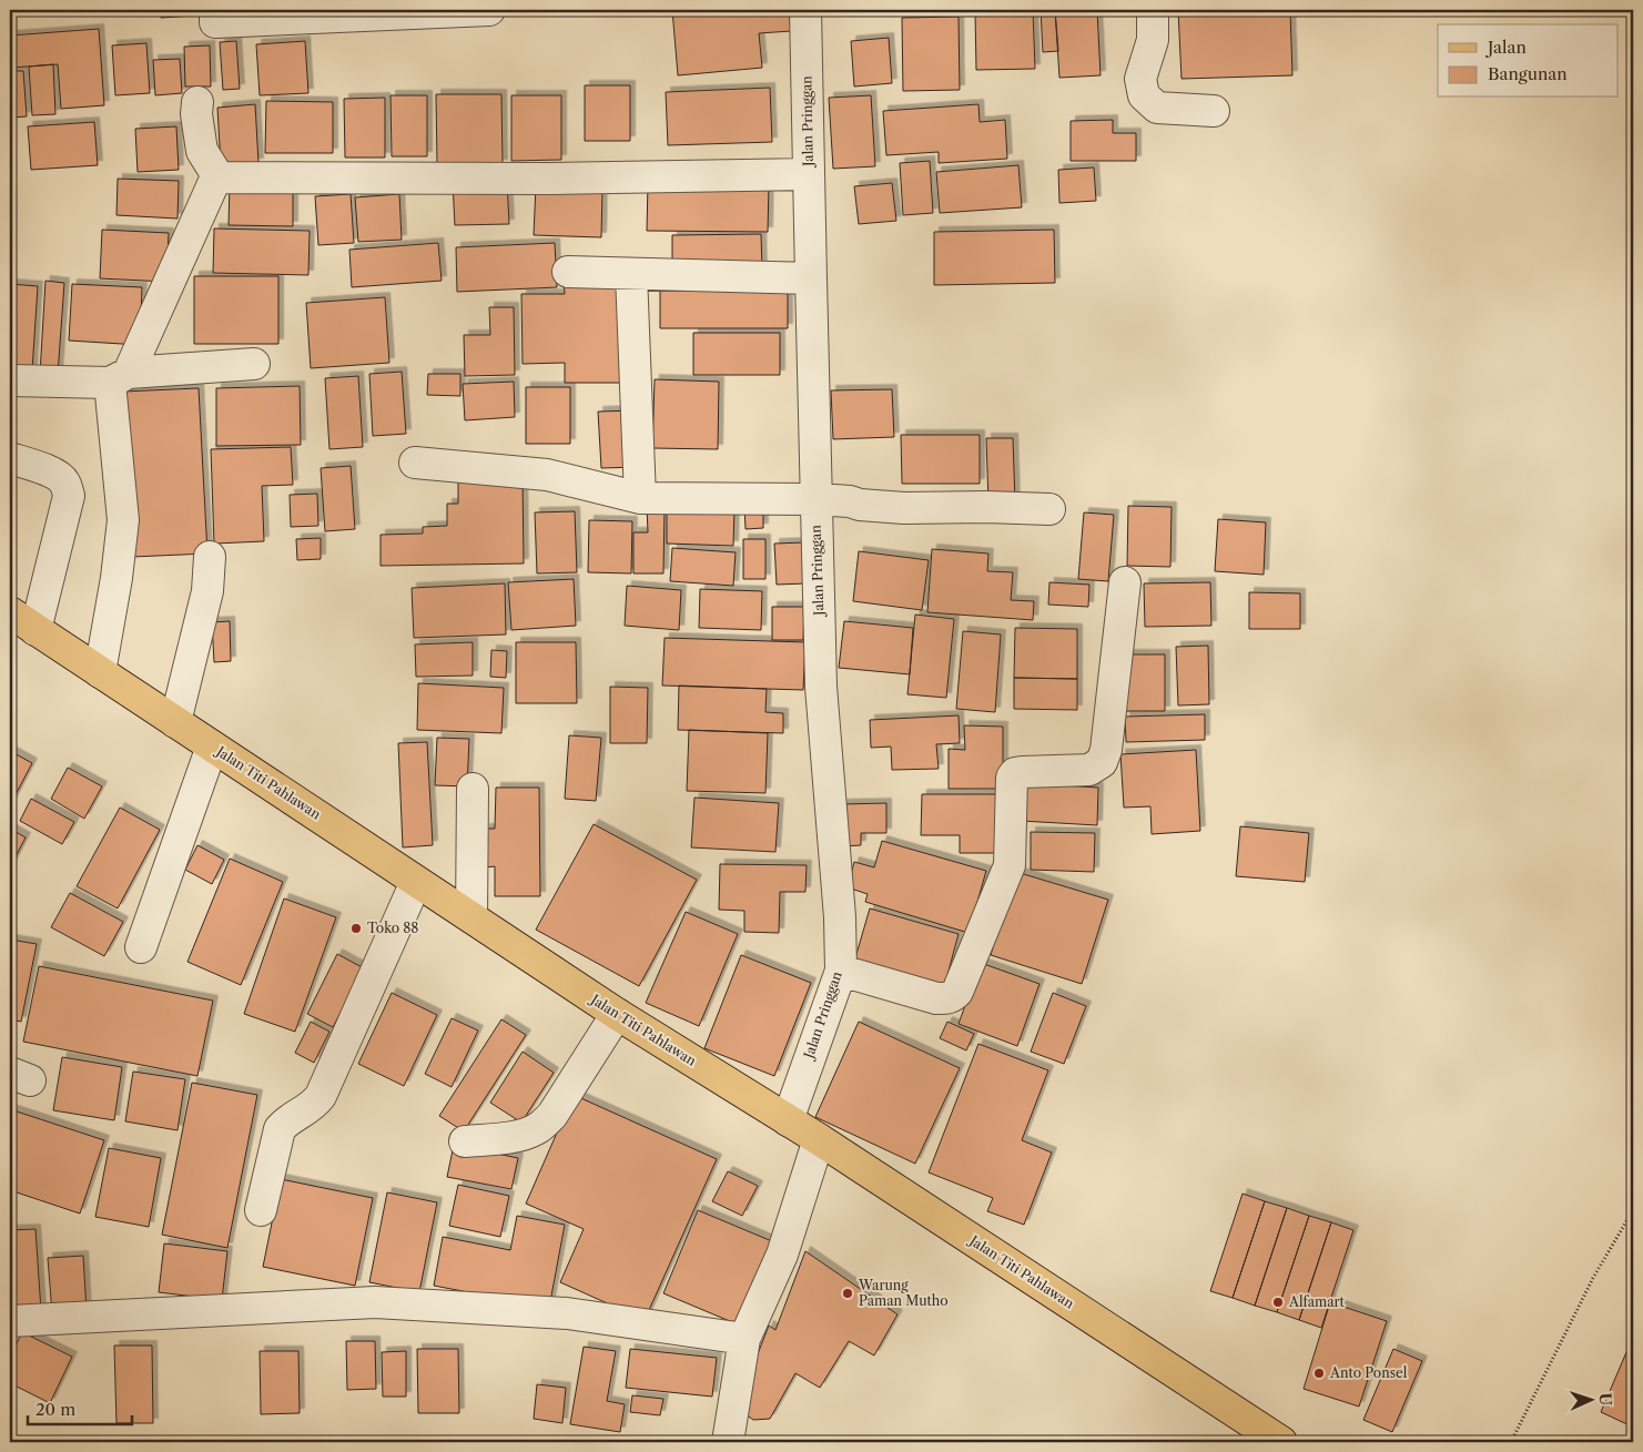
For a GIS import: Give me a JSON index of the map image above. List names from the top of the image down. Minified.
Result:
{"streets":{"main road":["Jalan Titi Pahlawan"],"street":["Jalan Pringgan"]},"crossings":[["Jalan Pringgan","Jalan Titi Pahlawan"]],"places":["Toko 88","Warung Paman Mutho","Alfamart","Anto Ponsel"],"legend":["Jalan","Bangunan"],"scale_bar":"20 m","north":"right"}
